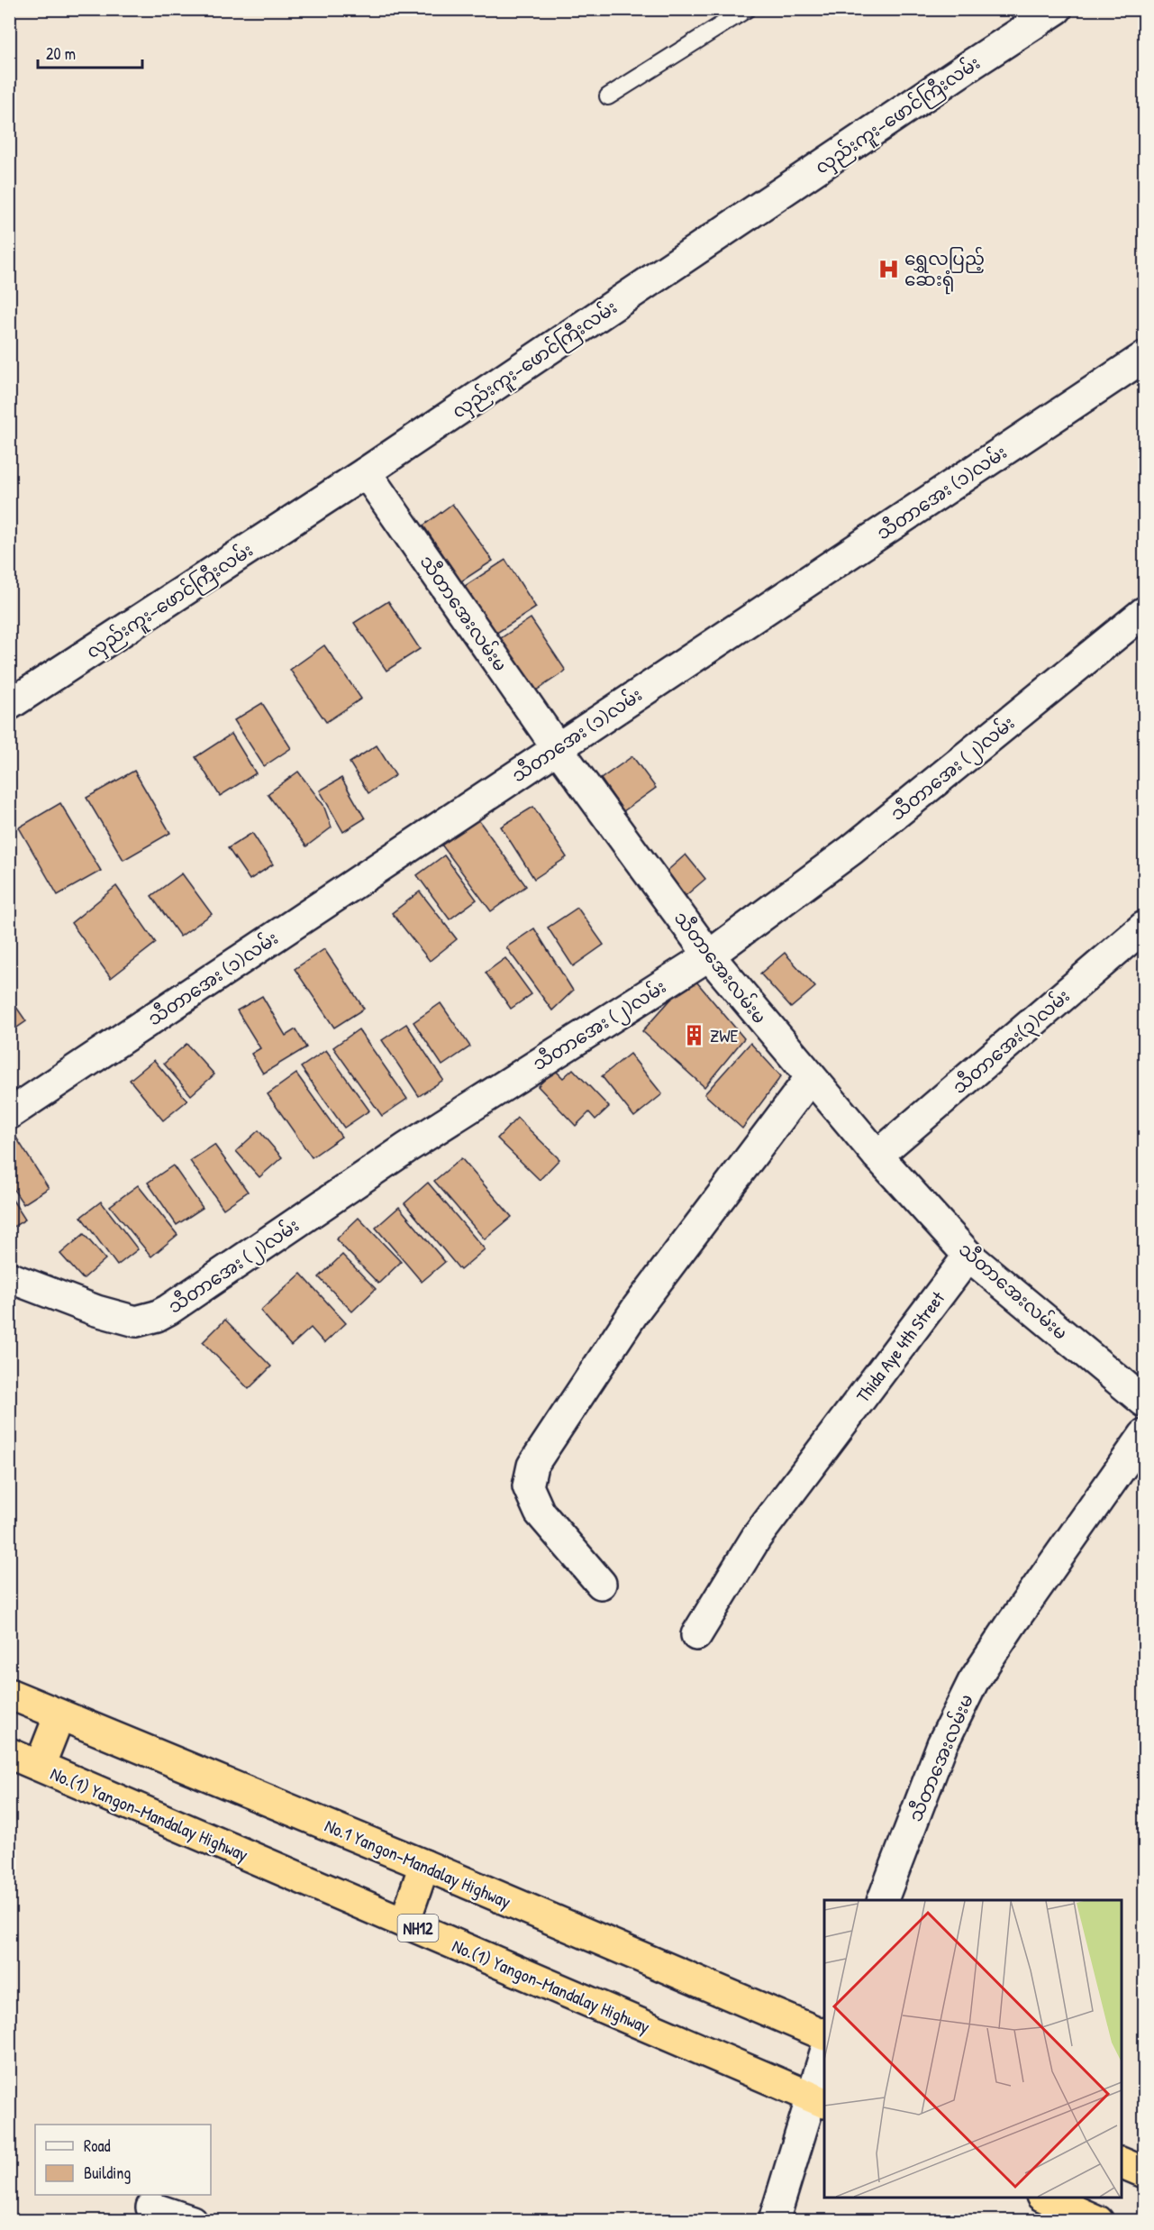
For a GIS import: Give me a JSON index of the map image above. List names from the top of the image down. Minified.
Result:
{"streets":{"highway":["No.(1) Yangon-Mandalay Highway","No.1 Yangon-Mandalay Highway","NH12"],"street":["လှည်းကူး−ဖောင်ကြီးလမ်း","သီတာအေး (၁)လမ်း","သီတာအေးလမ်းမ","သီတာအေး (၂)လမ်း","သီတာအေး(၃)လမ်း","Thida Aye 4th Street"]},"crossings":[["လှည်းကူး−ဖောင်ကြီးလမ်း","သီတာအေးလမ်းမ"],["သီတာအေး (၁)လမ်း","သီတာအေးလမ်းမ"],["သီတာအေးလမ်းမ","သီတာအေး (၂)လမ်း"],["သီတာအေးလမ်းမ","သီတာအေး(၃)လမ်း"],["သီတာအေးလမ်းမ","Thida Aye 4th Street"]],"places":{"hospital":["ရွှေလပြည့် ဆေးရုံ"],"building":["ZWE"]},"legend":["Road","Building"],"scale_bar":"20 m"}
